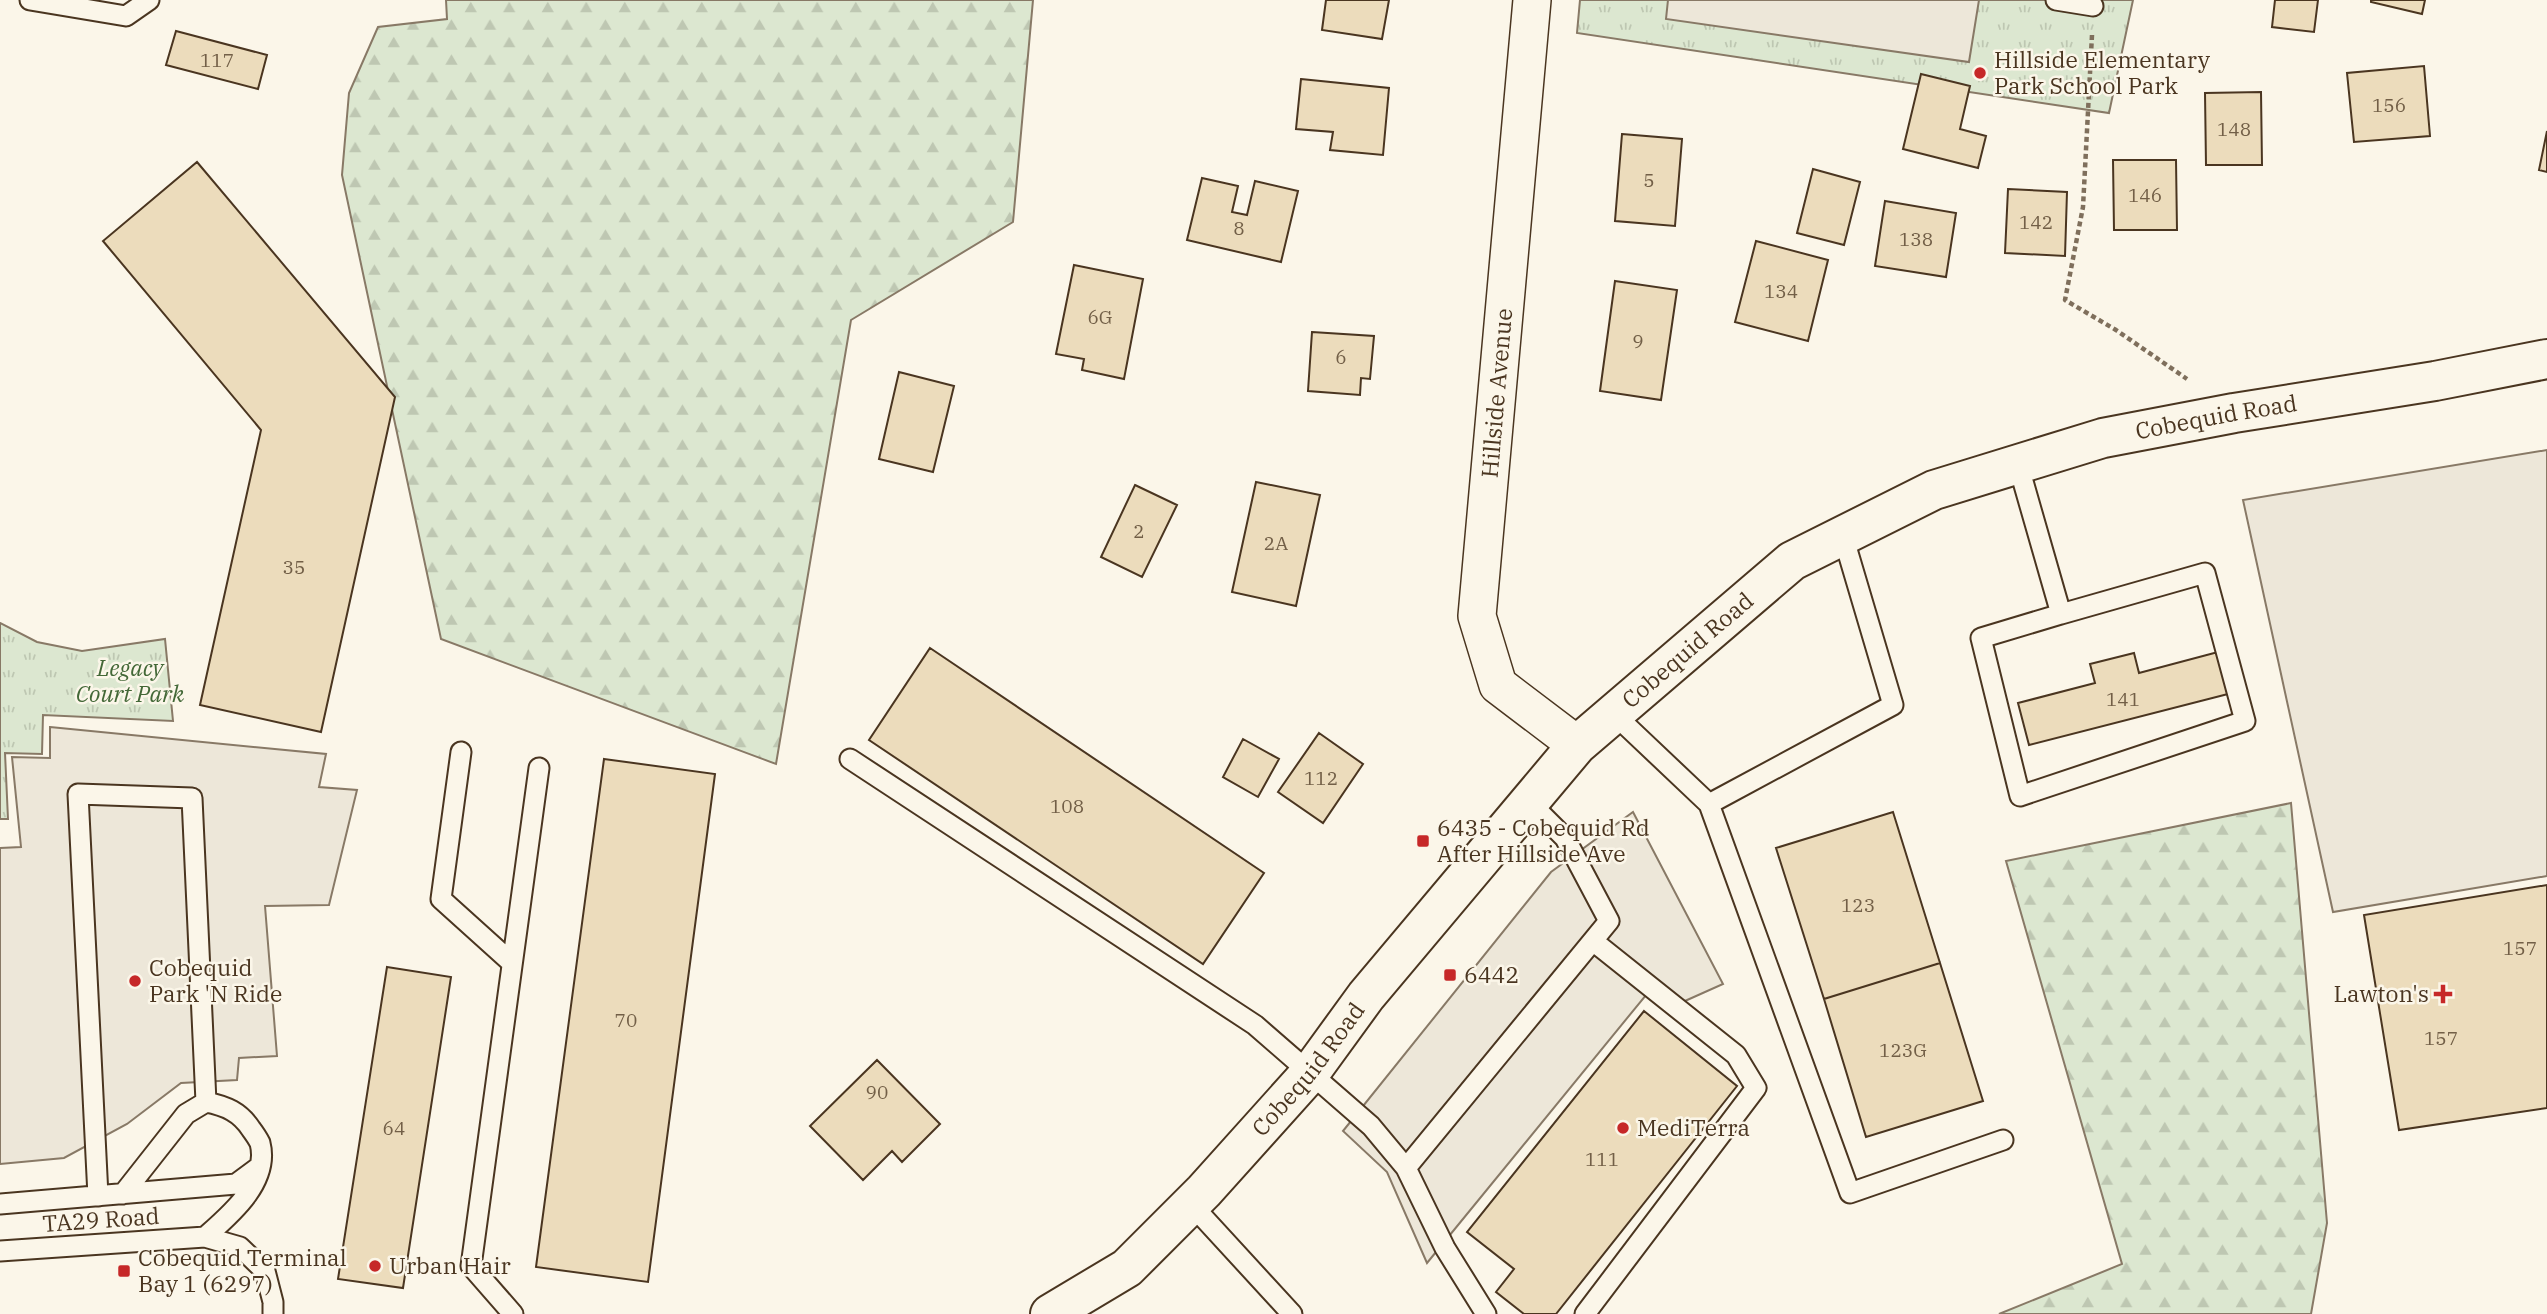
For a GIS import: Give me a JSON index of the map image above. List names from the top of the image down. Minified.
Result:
{"streets":{"main road":["Cobequid Road"],"street":["Hillside Avenue"],"lane":["TA29 Road"]},"crossings":[["Hillside Avenue","Cobequid Road"]],"parks":["Legacy Court Park"],"places":{"other":["Hillside Elementary Park School Park","Cobequid Park 'N Ride","MediTerra","Urban Hair"],"transit":["6435 - Cobequid Rd After Hillside Ave","6442","Cobequid Terminal Bay 1 (6297)"],"health":["Lawton's"]},"house_numbers":["117","156","148","5","146","142","8","138","134","6G","9","6","2","2A","35","141","112","108","123","157","70","157","123G","90","64","111"]}
